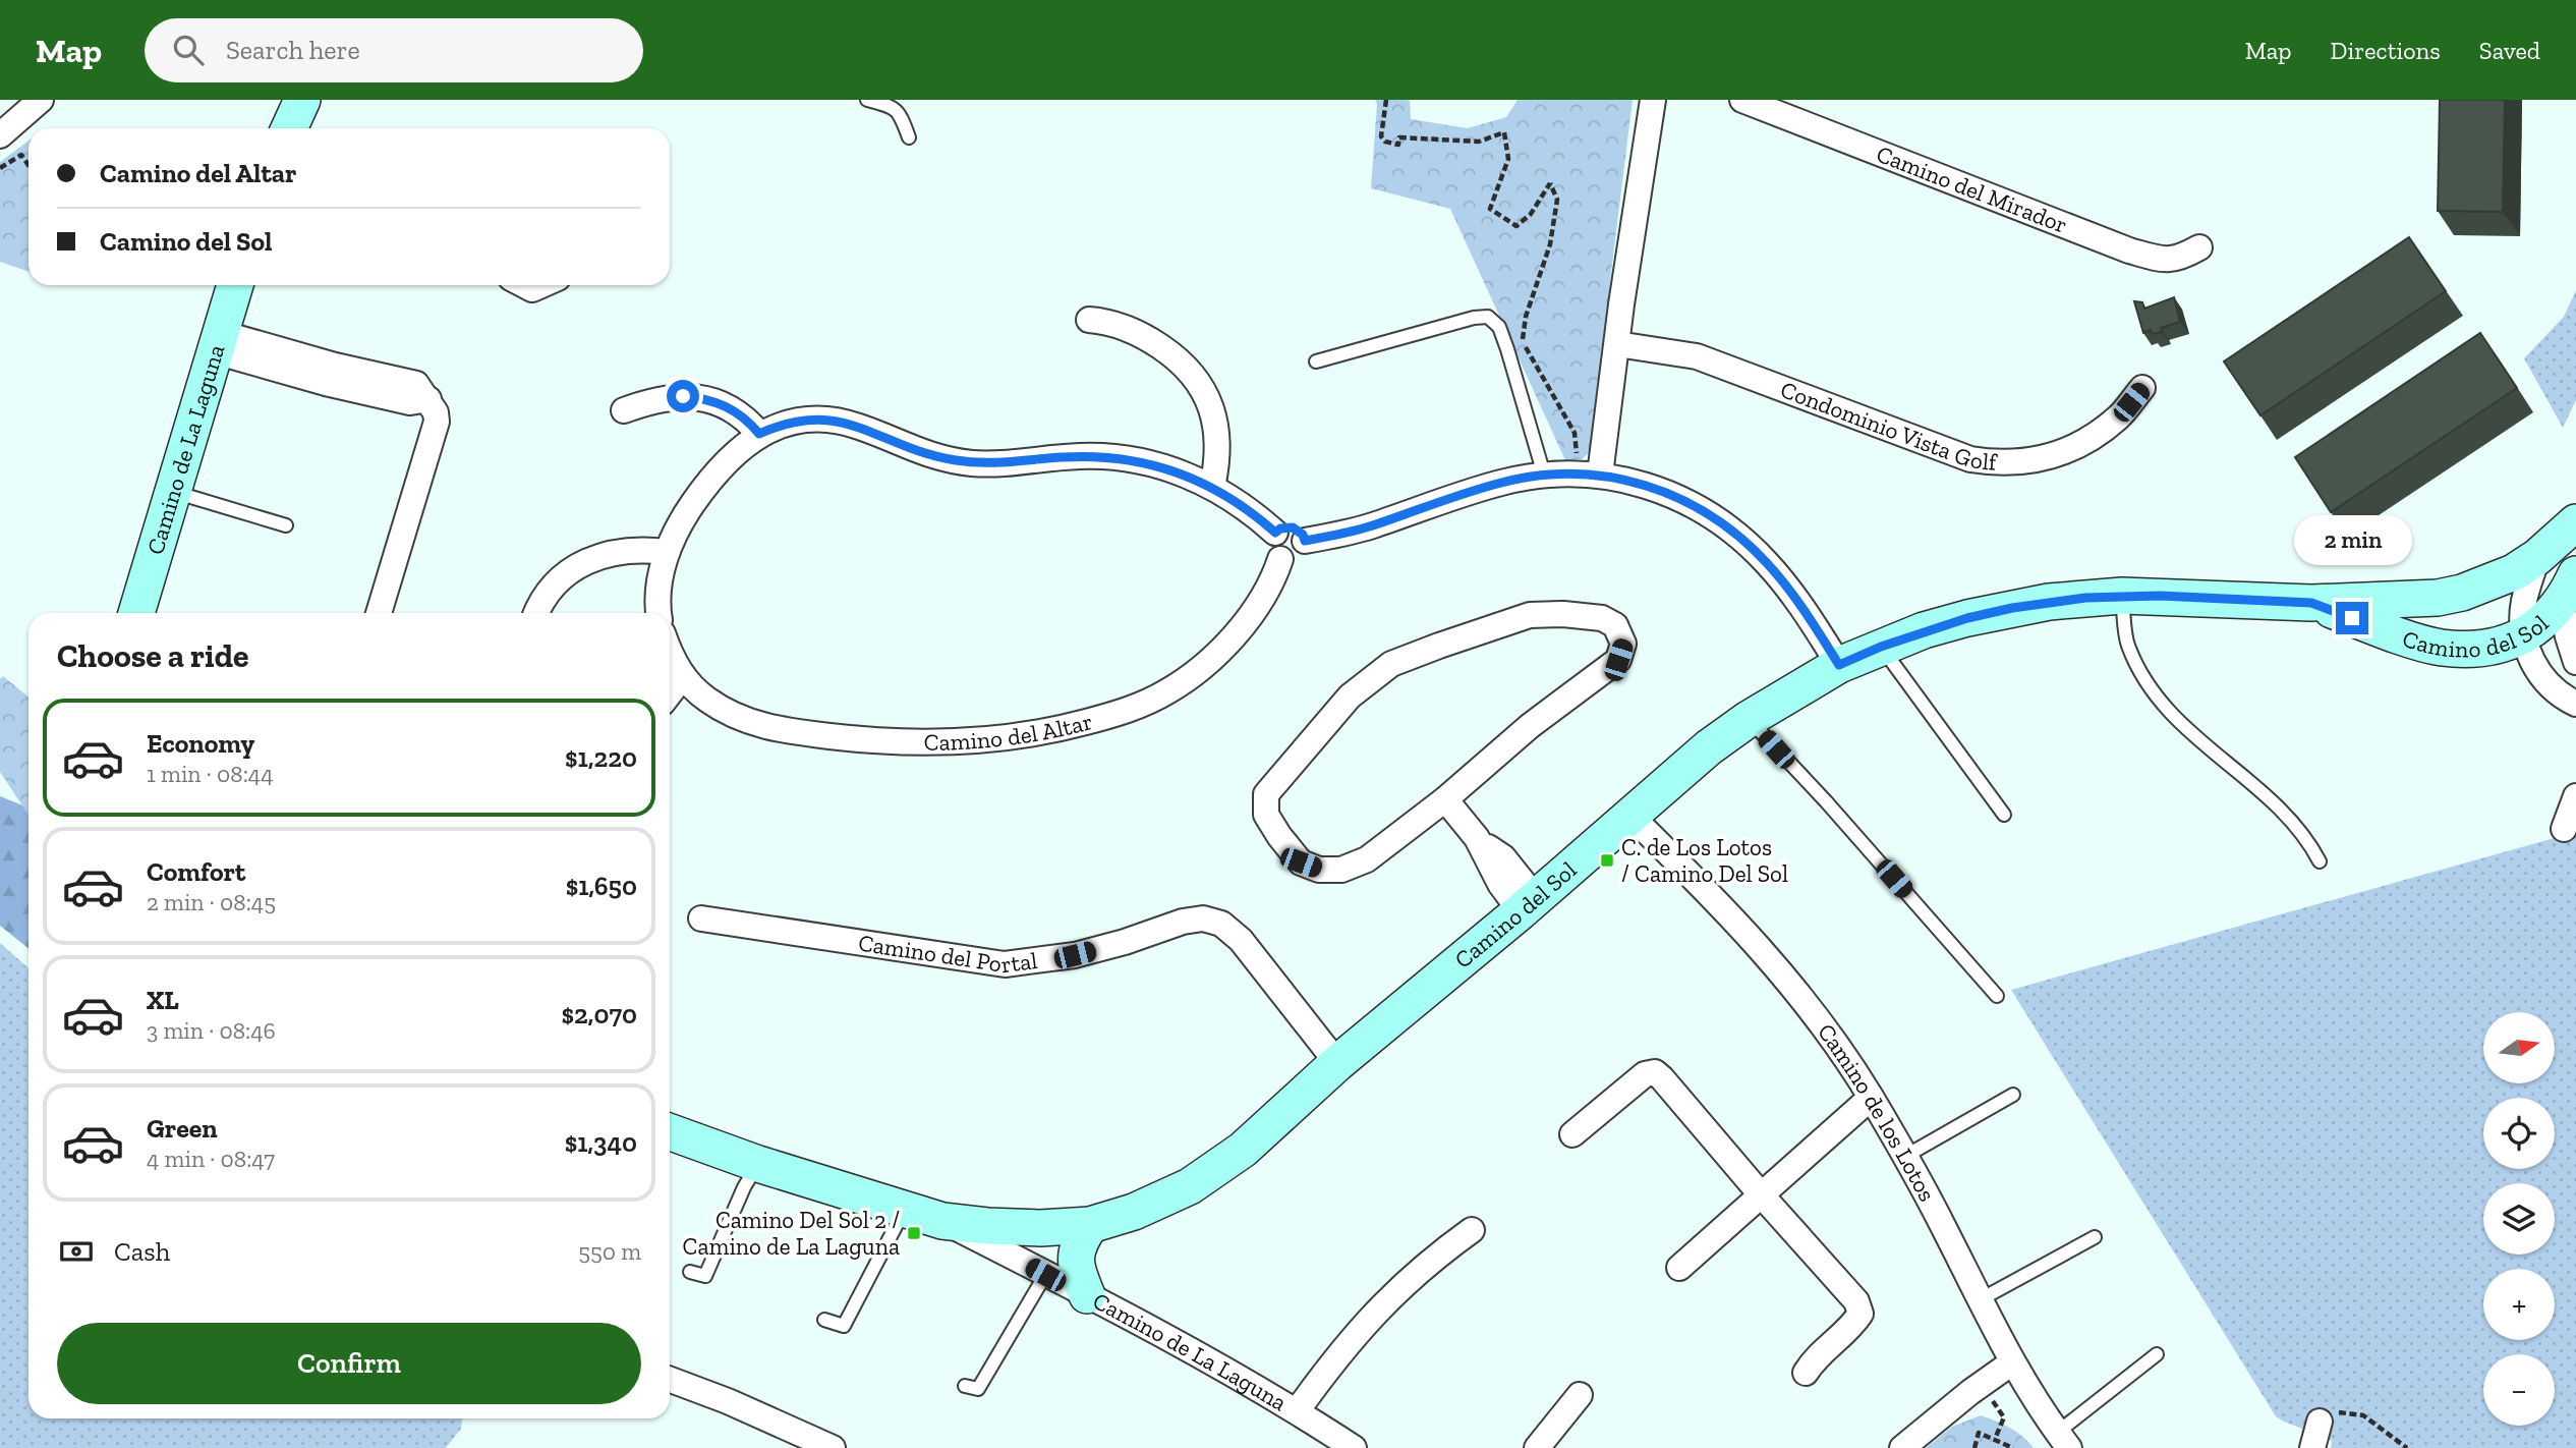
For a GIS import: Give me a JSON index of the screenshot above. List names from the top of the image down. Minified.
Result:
{"streets":{"street":["Camino del Mirador","Condominio Vista Golf","Camino de La Laguna","Camino del Sol","Camino del Altar","Camino del Portal","Camino de los Lotos"]},"crossings":[["Camino de La Laguna","Camino del Sol"],["Camino del Sol","Camino del Portal"],["Camino del Sol","Camino de los Lotos"]],"places":{"transit":["C. de Los Lotos / Camino Del Sol","Camino Del Sol 2 / Camino de La Laguna"]},"north":"right","page":{"header":"Map","search":"Search here","nav":["Map","Directions","Saved"],"banner":["Camino del Altar","Camino del Sol"],"bubble":"2 min","heading":"Choose a ride","list":[{"name":"Economy","note":"1 min · 08:44","value":"$1,220"},{"name":"Comfort","note":"2 min · 08:45","value":"$1,650"},{"name":"XL","note":"3 min · 08:46","value":"$2,070"},{"name":"Green","note":"4 min · 08:47","value":"$1,340"}],"map_buttons":["+","−"],"pay":["Cash","550 m"],"buttons":"Confirm"}}
